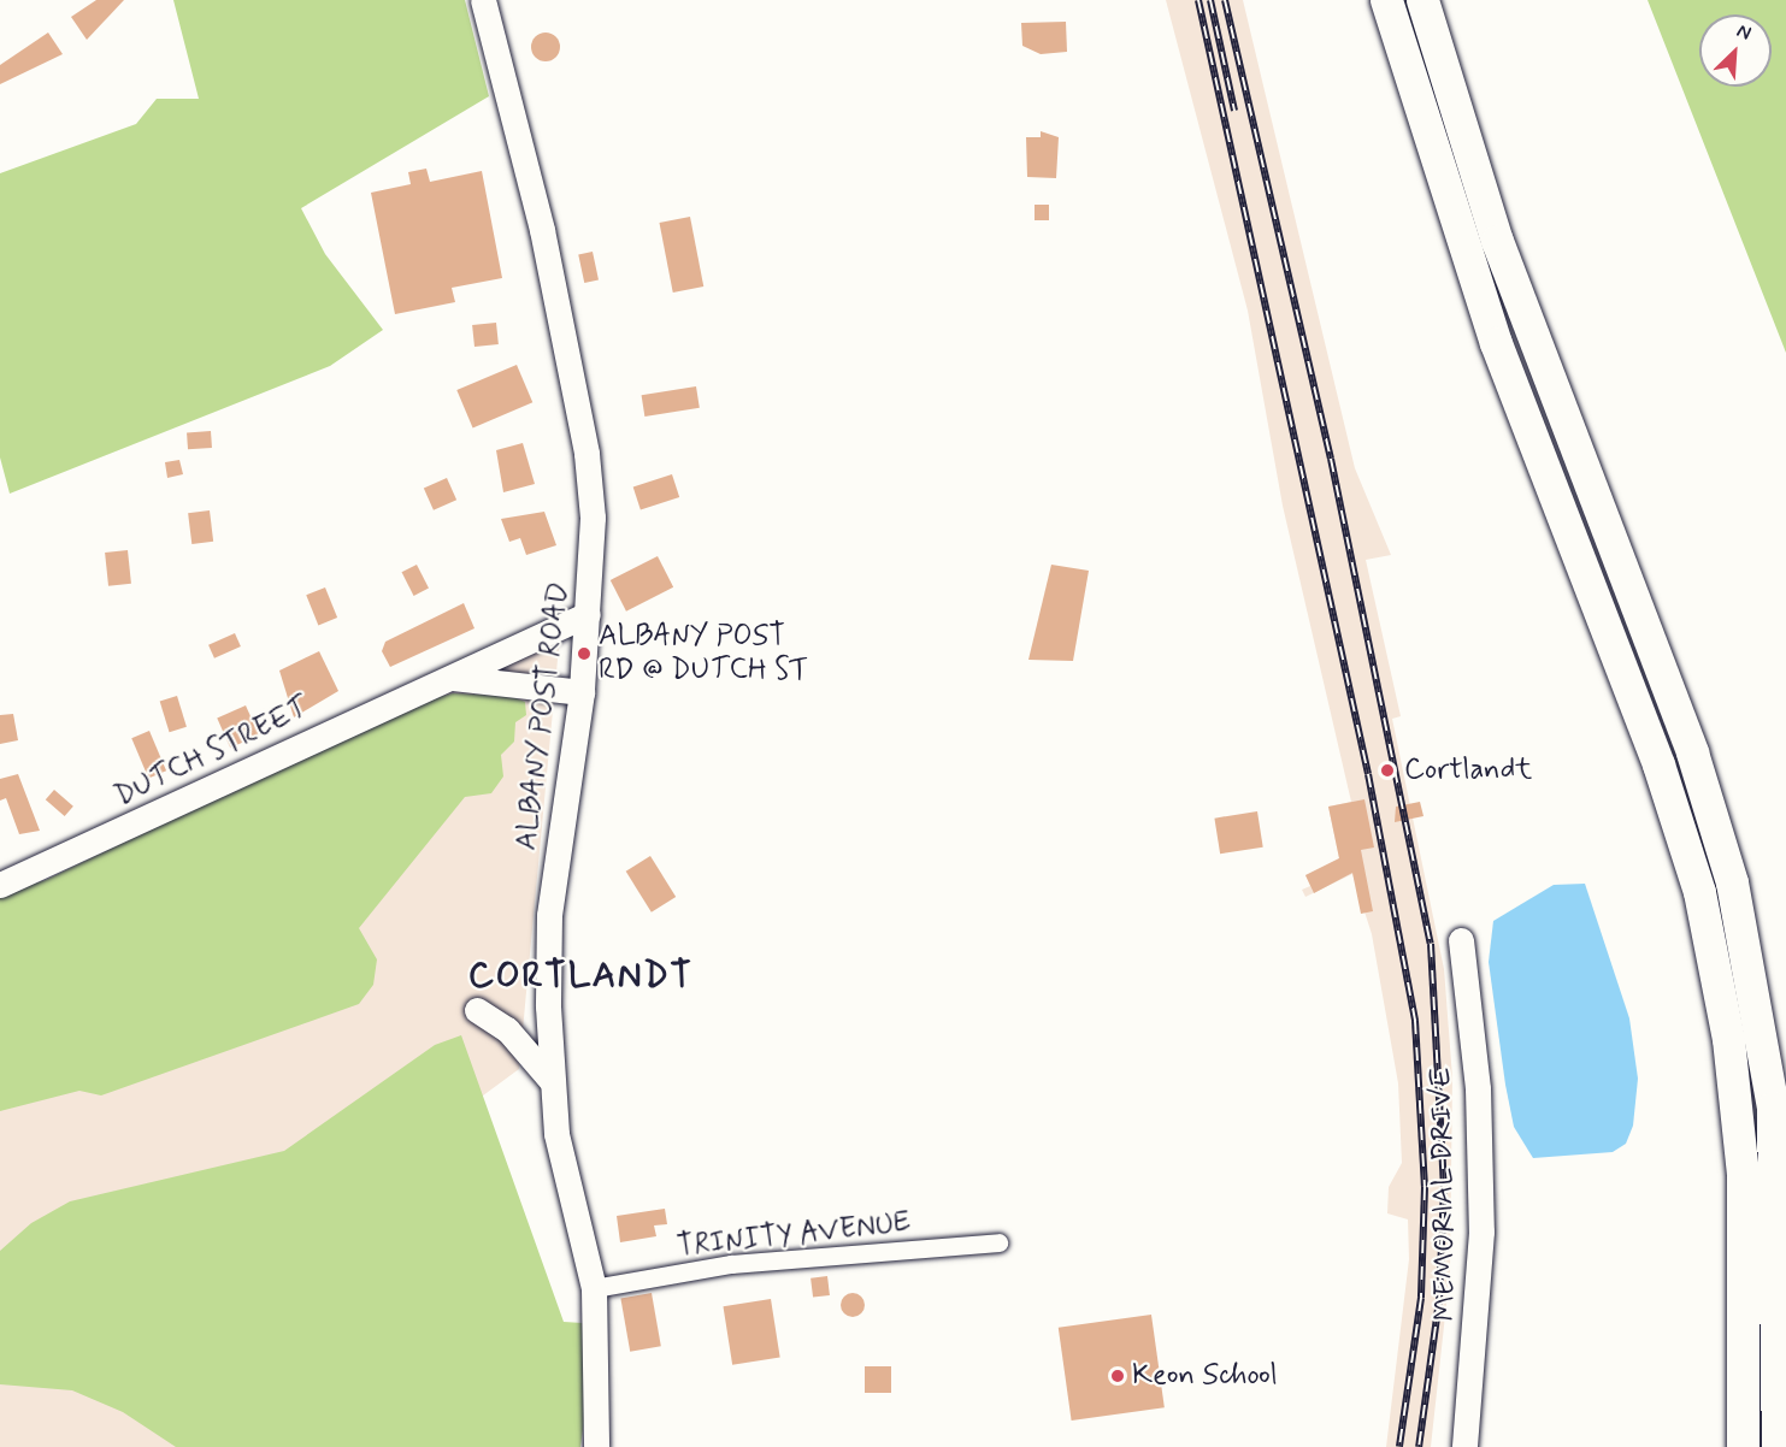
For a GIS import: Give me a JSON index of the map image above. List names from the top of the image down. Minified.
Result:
{"streets":{"main road":["ALBANY POST ROAD","DUTCH STREET","MEMORIAL DRIVE"],"street":["TRINITY AVENUE"]},"crossings":[["ALBANY POST ROAD","DUTCH STREET"],["ALBANY POST ROAD","TRINITY AVENUE"]],"districts":["CORTLANDT"],"places":["ALBANY POST RD @ DUTCH ST","Cortlandt","Keon School"],"north":"top right"}
